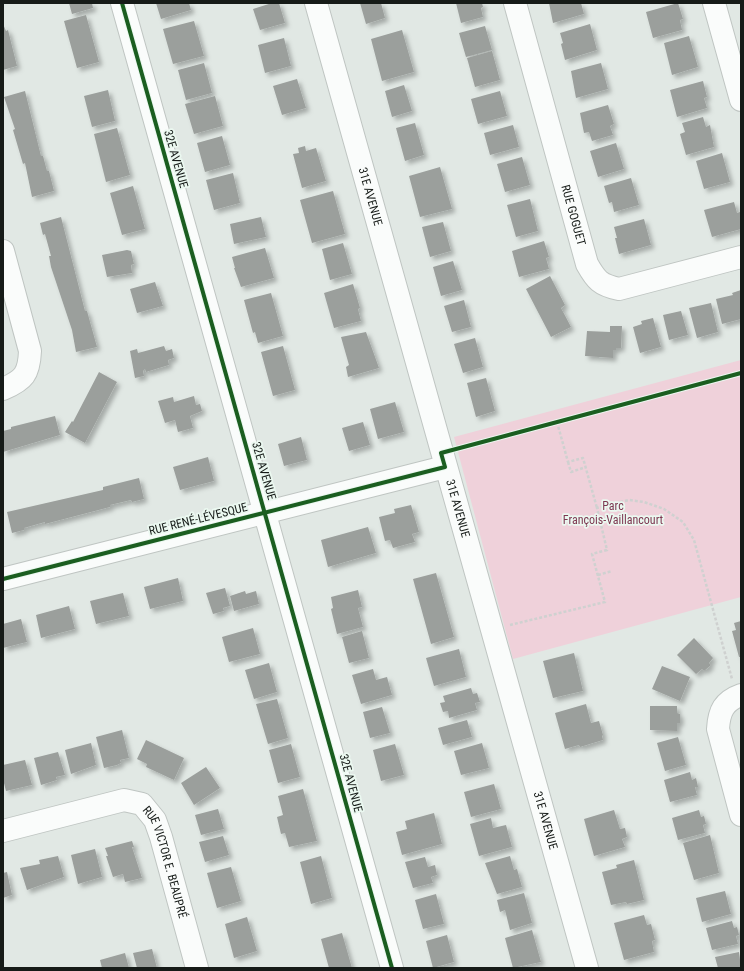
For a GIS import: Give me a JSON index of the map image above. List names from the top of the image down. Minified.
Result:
{"streets":{"street":["32E AVENUE","31E AVENUE","RUE GOGUET","RUE RENÉ-LÉVESQUE","RUE VICTOR E. BEAUPRÉ"]},"crossings":[["32E AVENUE","RUE RENÉ-LÉVESQUE"],["31E AVENUE","RUE RENÉ-LÉVESQUE"]],"parks":["Parc François-Vaillancourt"]}
